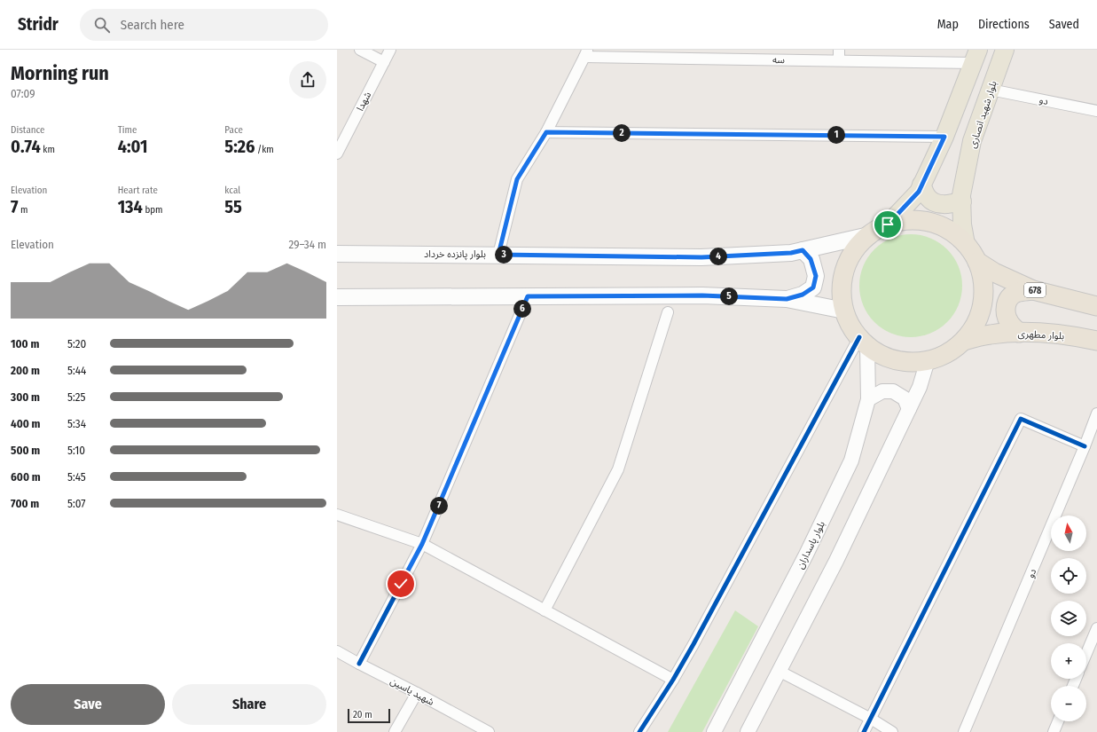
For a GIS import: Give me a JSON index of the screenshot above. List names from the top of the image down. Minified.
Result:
{"streets":{"highway":["678","بلوار مطهری"],"main road":["بلوار شهید انصاری","بلوار پانزده خرداد"],"street":["سه","دو","شهدا","بلوار پاسداران","شهید یاسین"]},"crossings":[["دو","بلوار شهید انصاری"]],"scale_bar":"20 m","north":"top","page":{"header":"Stridr","search":"Search here","nav":["Map","Directions","Saved"],"heading":["Morning run","07:09"],"stats":[["Distance","0.74 km"],["Time","4:01"],["Pace","5:26 /km"],["Elevation","7 m"],["Heart rate","134 bpm"],["kcal","55"]],"pins":["2","1","3","4","5","6","7"],"chart":["Elevation","29–34 m"],"list":[{"name":"100 m","note":"5:20"},{"name":"200 m","note":"5:44"},{"name":"300 m","note":"5:25"},{"name":"400 m","note":"5:34"},{"name":"500 m","note":"5:10"},{"name":"600 m","note":"5:45"},{"name":"700 m","note":"5:07"}],"map_buttons":["+","−"],"buttons":["Save","Share"],"scale":"20 m"}}
